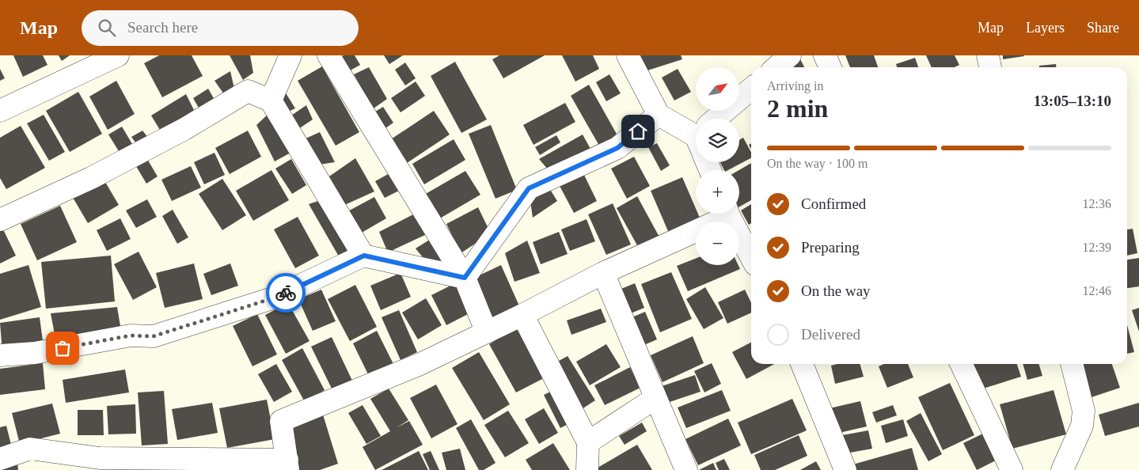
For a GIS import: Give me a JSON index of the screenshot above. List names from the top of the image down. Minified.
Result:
{"north":"top right","page":{"header":"Map","search":"Search here","nav":["Map","Layers","Share"],"map_buttons":["+","−"],"heading":["2 min","Arriving in","13:05–13:10"],"bar":"On the way · 100 m","list":[["Confirmed","12:36"],["Preparing","12:39"],["On the way","12:46"],"Delivered"]}}
